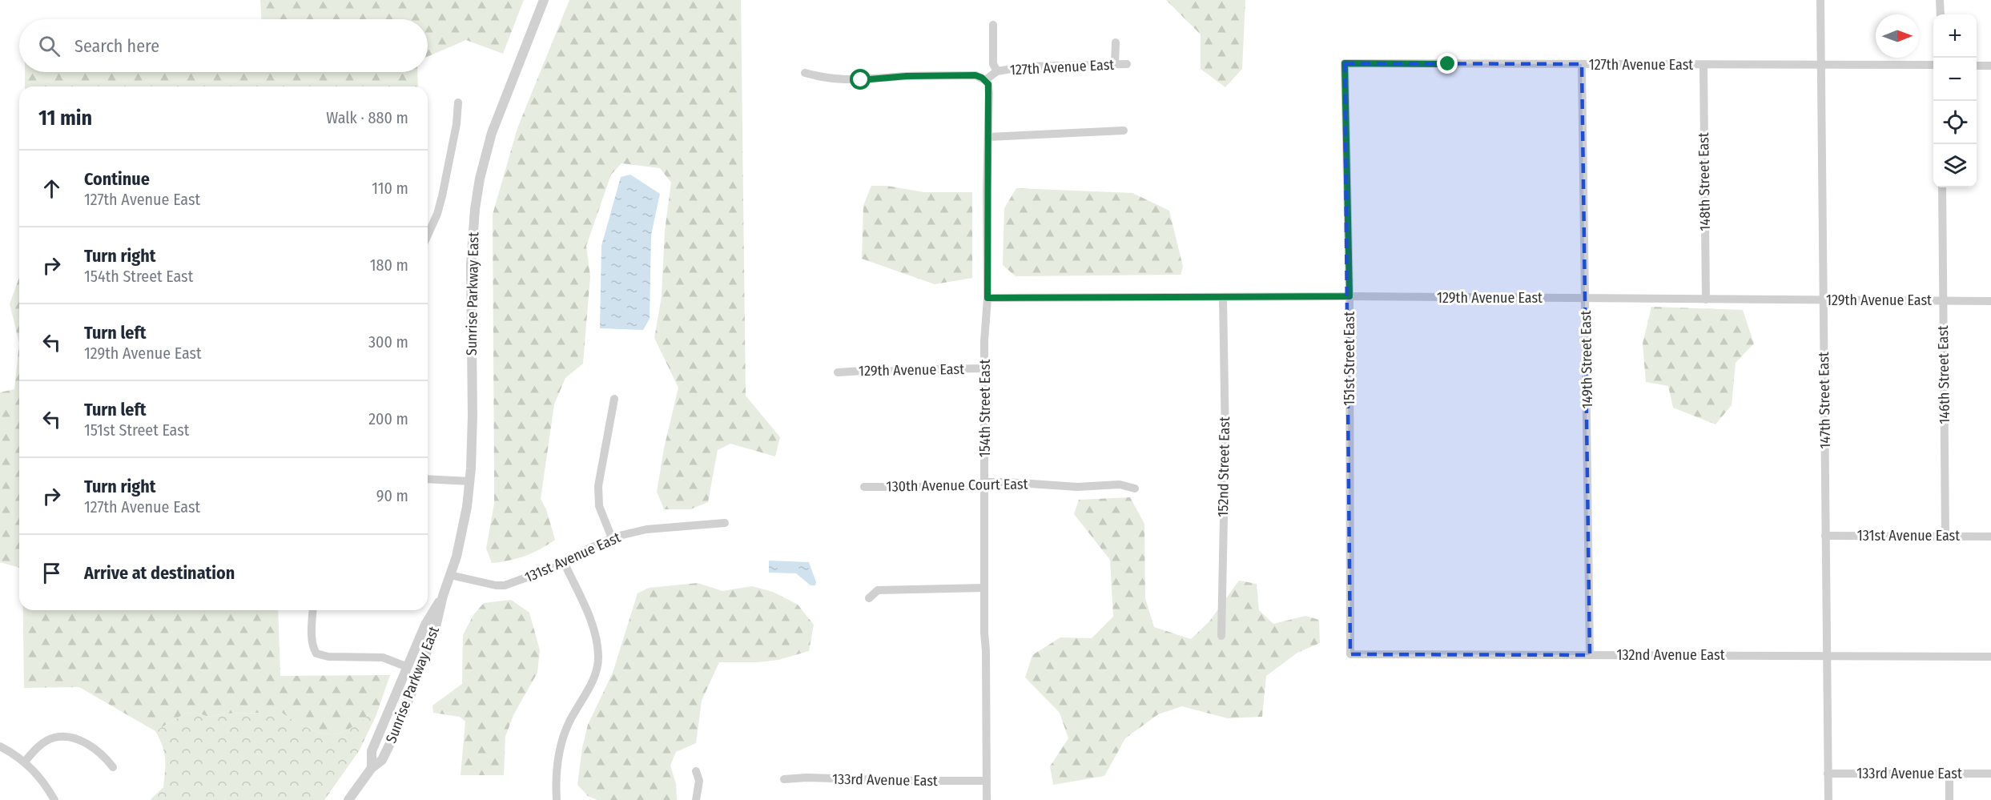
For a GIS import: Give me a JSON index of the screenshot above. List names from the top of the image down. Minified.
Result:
{"streets":{"street":["127th Avenue East","148th Street East","Sunrise Parkway East","129th Avenue East","151st Street East","149th Street East","146th Street East","147th Street East","154th Street East","152nd Street East","130th Avenue Court East","131st Avenue East","132nd Avenue East","133rd Avenue East"]},"crossings":[["127th Avenue East","148th Street East"],["127th Avenue East","151st Street East"],["127th Avenue East","149th Street East"],["127th Avenue East","147th Street East"],["148th Street East","129th Avenue East"],["Sunrise Parkway East","131st Avenue East"],["129th Avenue East","151st Street East"],["129th Avenue East","149th Street East"],["129th Avenue East","146th Street East"],["129th Avenue East","147th Street East"],["129th Avenue East","154th Street East"],["129th Avenue East","152nd Street East"],["151st Street East","132nd Avenue East"],["149th Street East","132nd Avenue East"],["146th Street East","131st Avenue East"],["147th Street East","131st Avenue East"],["147th Street East","132nd Avenue East"],["147th Street East","133rd Avenue East"],["154th Street East","130th Avenue Court East"],["154th Street East","133rd Avenue East"]],"north":"right","page":{"map_buttons":["+","−"],"search":"Search here","heading":["11 min","Walk · 880 m"],"list":[["Continue","127th Avenue East","110 m"],["Turn right","154th Street East","180 m"],["Turn left","129th Avenue East","300 m"],["Turn left","151st Street East","200 m"],["Turn right","127th Avenue East","90 m"],"Arrive at destination"]}}
